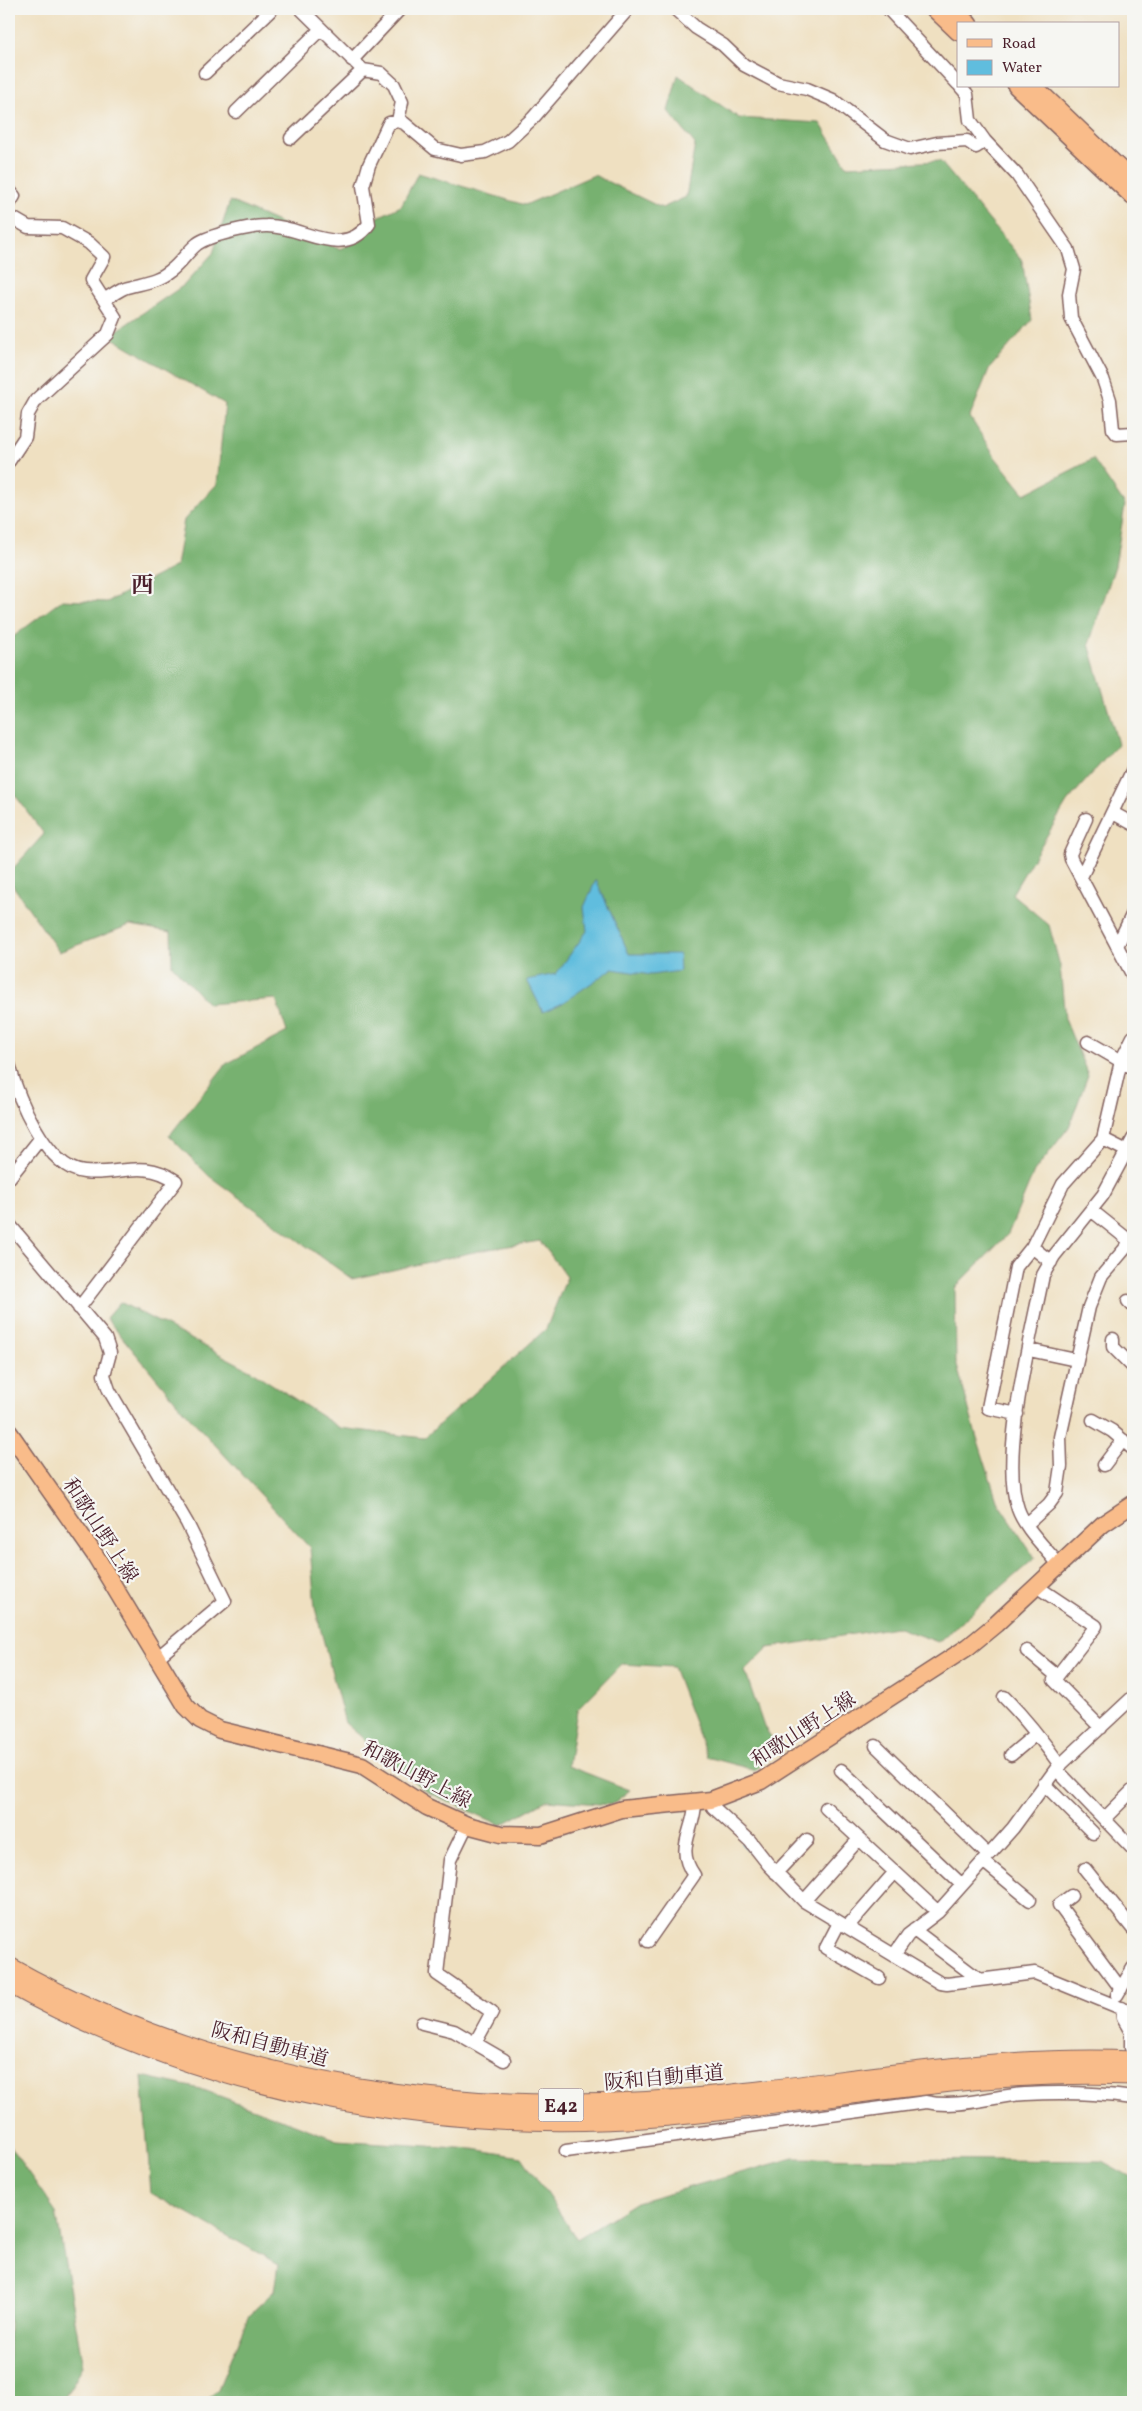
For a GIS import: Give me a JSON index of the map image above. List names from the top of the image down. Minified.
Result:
{"streets":{"highway":["阪和自動車道","E42"],"main road":["和歌山野上線"]},"districts":["西"],"legend":["Road","Water"]}
